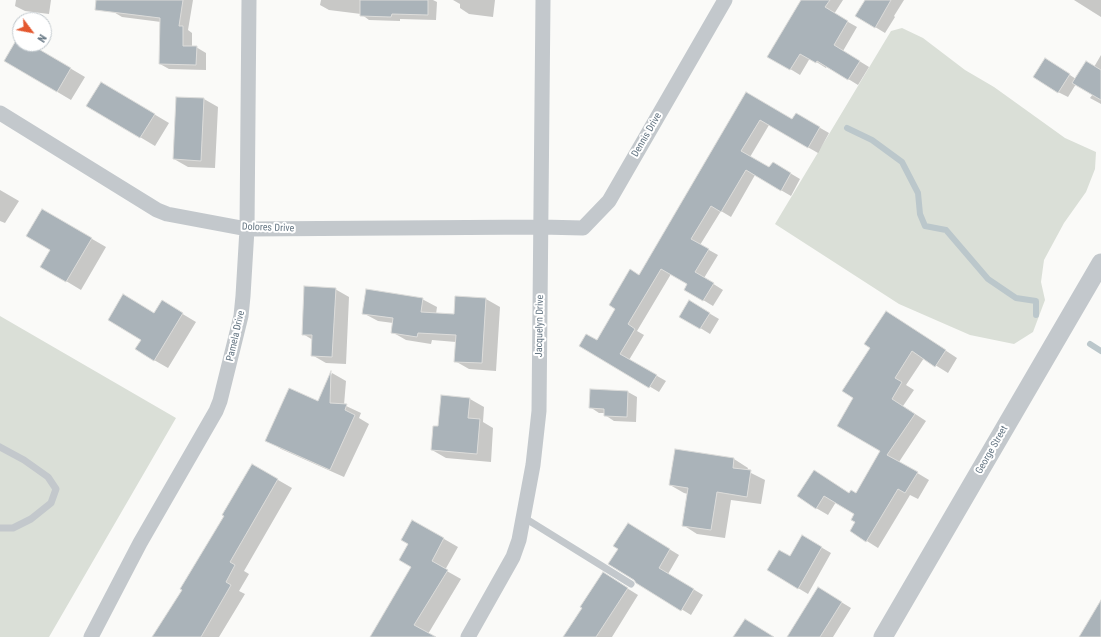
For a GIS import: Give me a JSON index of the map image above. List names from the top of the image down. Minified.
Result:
{"streets":{"street":["Dennis Drive","Dolores Drive","Jacquelyn Drive","Pamela Drive","George Street"]},"crossings":[["Dennis Drive","Dolores Drive"],["Dennis Drive","Jacquelyn Drive"],["Dolores Drive","Jacquelyn Drive"],["Dolores Drive","Pamela Drive"]],"north":"bottom right"}
